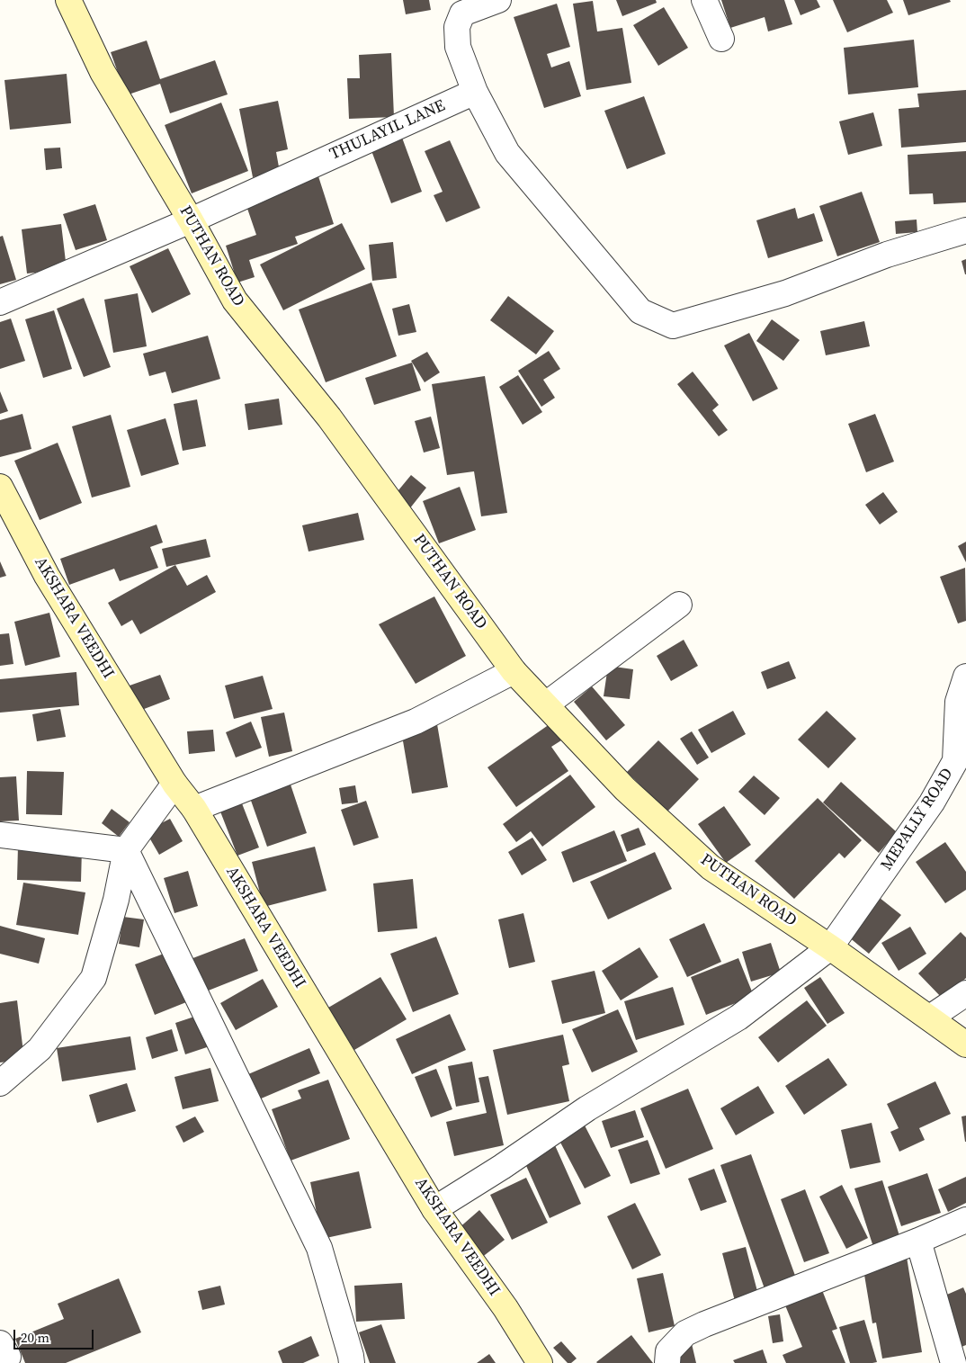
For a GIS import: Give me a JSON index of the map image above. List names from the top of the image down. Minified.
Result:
{"streets":{"street":["THULAYIL LANE","PUTHAN ROAD","AKSHARA VEEDHI","MEPALLY ROAD"]},"crossings":[["THULAYIL LANE","PUTHAN ROAD"],["PUTHAN ROAD","MEPALLY ROAD"],["AKSHARA VEEDHI","MEPALLY ROAD"]],"scale_bar":"20 m"}
